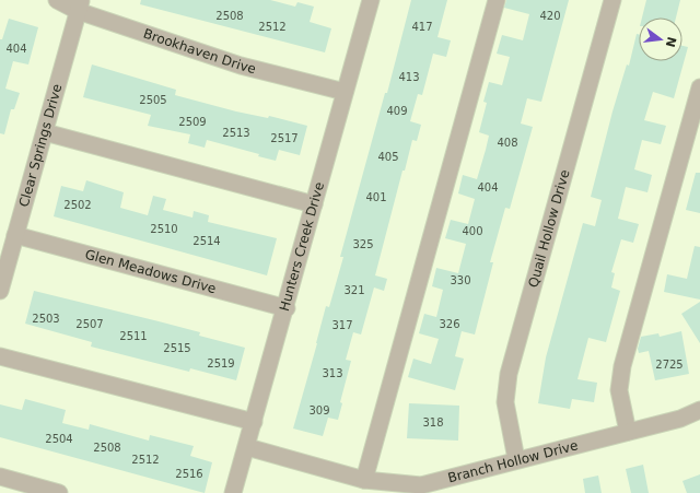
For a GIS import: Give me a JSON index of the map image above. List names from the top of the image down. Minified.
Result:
{"streets":{"street":["Brookhaven Drive","Clear Springs Drive","Quail Hollow Drive","Hunters Creek Drive","Glen Meadows Drive","Branch Hollow Drive"]},"crossings":[["Brookhaven Drive","Clear Springs Drive"],["Brookhaven Drive","Hunters Creek Drive"],["Clear Springs Drive","Glen Meadows Drive"],["Quail Hollow Drive","Branch Hollow Drive"],["Hunters Creek Drive","Glen Meadows Drive"],["Hunters Creek Drive","Branch Hollow Drive"]],"house_numbers":["2508","420","2512","417","404","413","2505","409","2509","2513","2517","408","405","404","401","2502","2510","400","2514","325","330","321","2503","2507","326","317","2511","2515","2519","2725","313","309","318","2504","2508","2512","2516"],"north":"right"}
